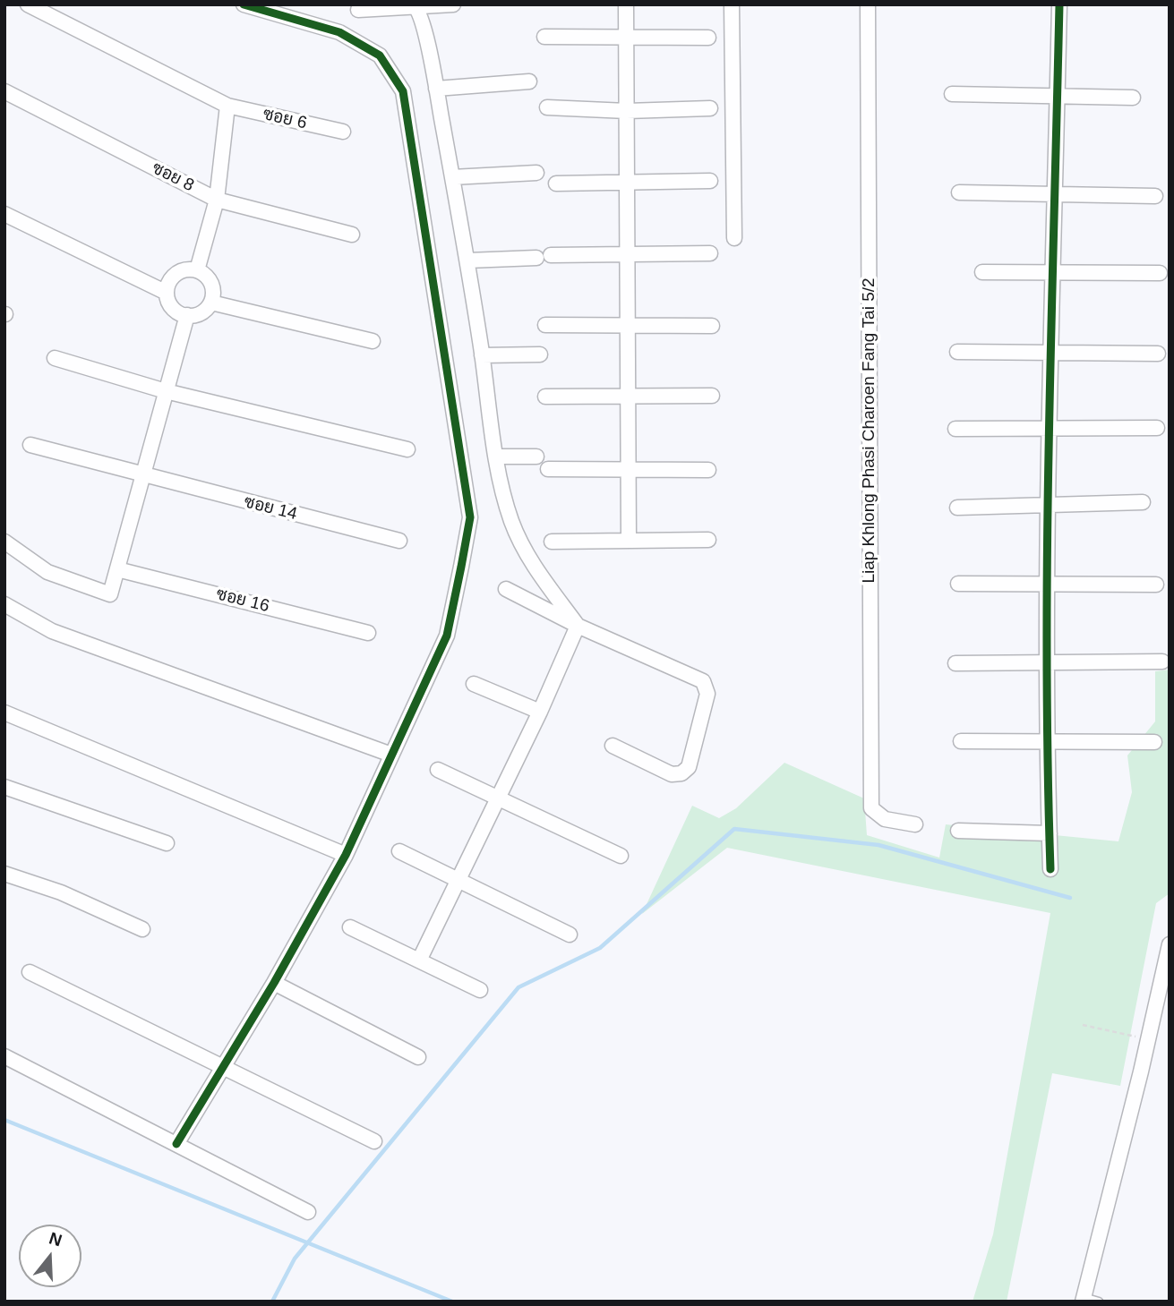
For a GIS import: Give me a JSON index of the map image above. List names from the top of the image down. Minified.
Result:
{"streets":{"street":["ซอย 6","ซอย 8","Liap Khlong Phasi Charoen Fang Tai 5/2","ซอย 14","ซอย 16"]},"north":"top"}
